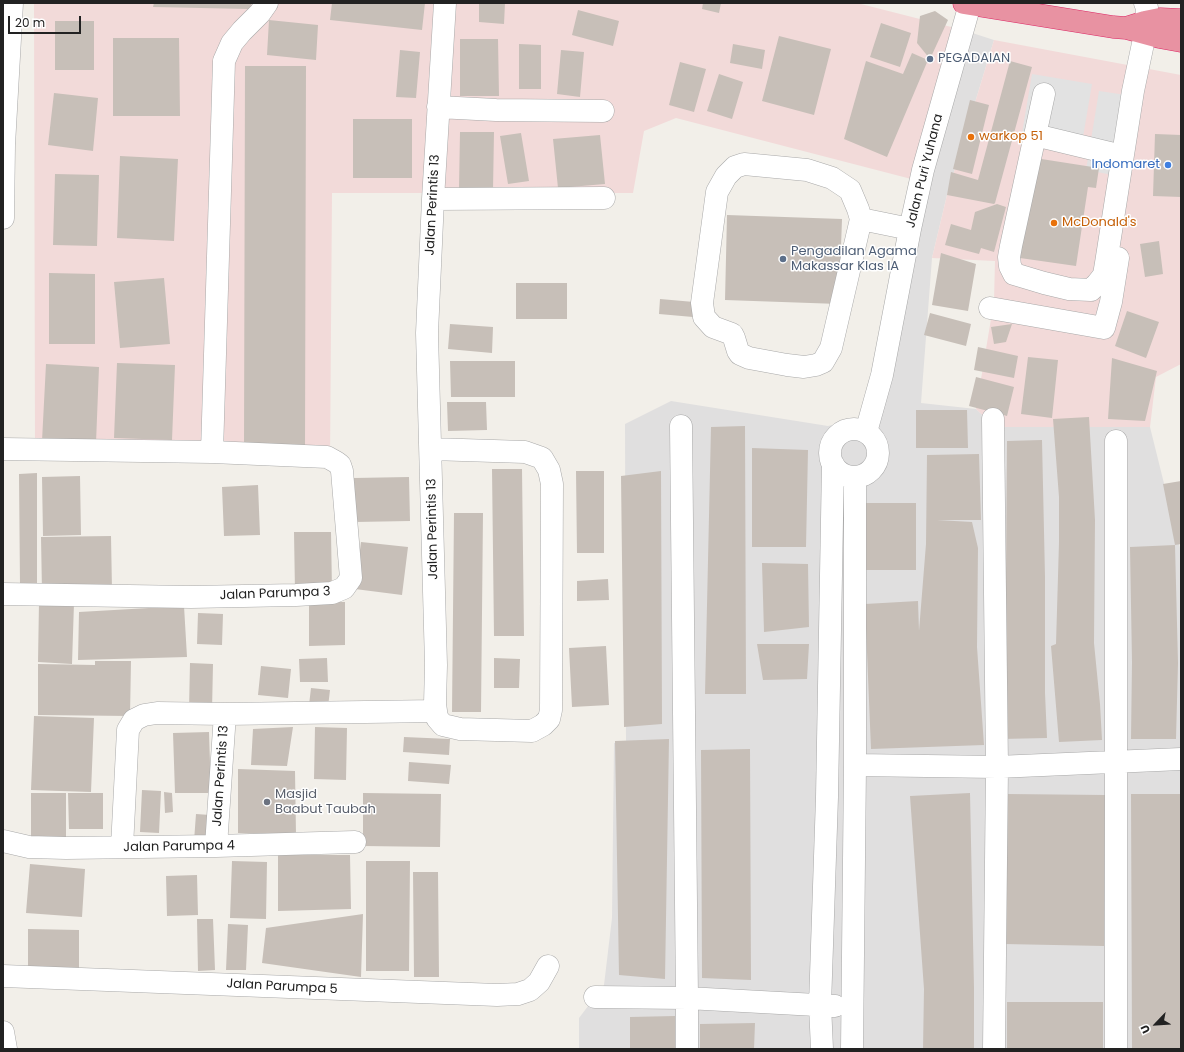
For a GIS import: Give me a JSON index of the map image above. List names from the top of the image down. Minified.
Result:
{"streets":{"street":["Jalan Puri Yuhana","Jalan Perintis 13","Jalan Parumpa 3","Jalan Parumpa 4","Jalan Parumpa 5"]},"crossings":[["Jalan Perintis 13","Jalan Parumpa 4"]],"places":["PEGADAIAN","warkop 51","Indomaret","McDonald's","Pengadilan Agama Makassar Klas IA","Masjid Baabut Taubah"],"scale_bar":"20 m","north":"bottom left"}
